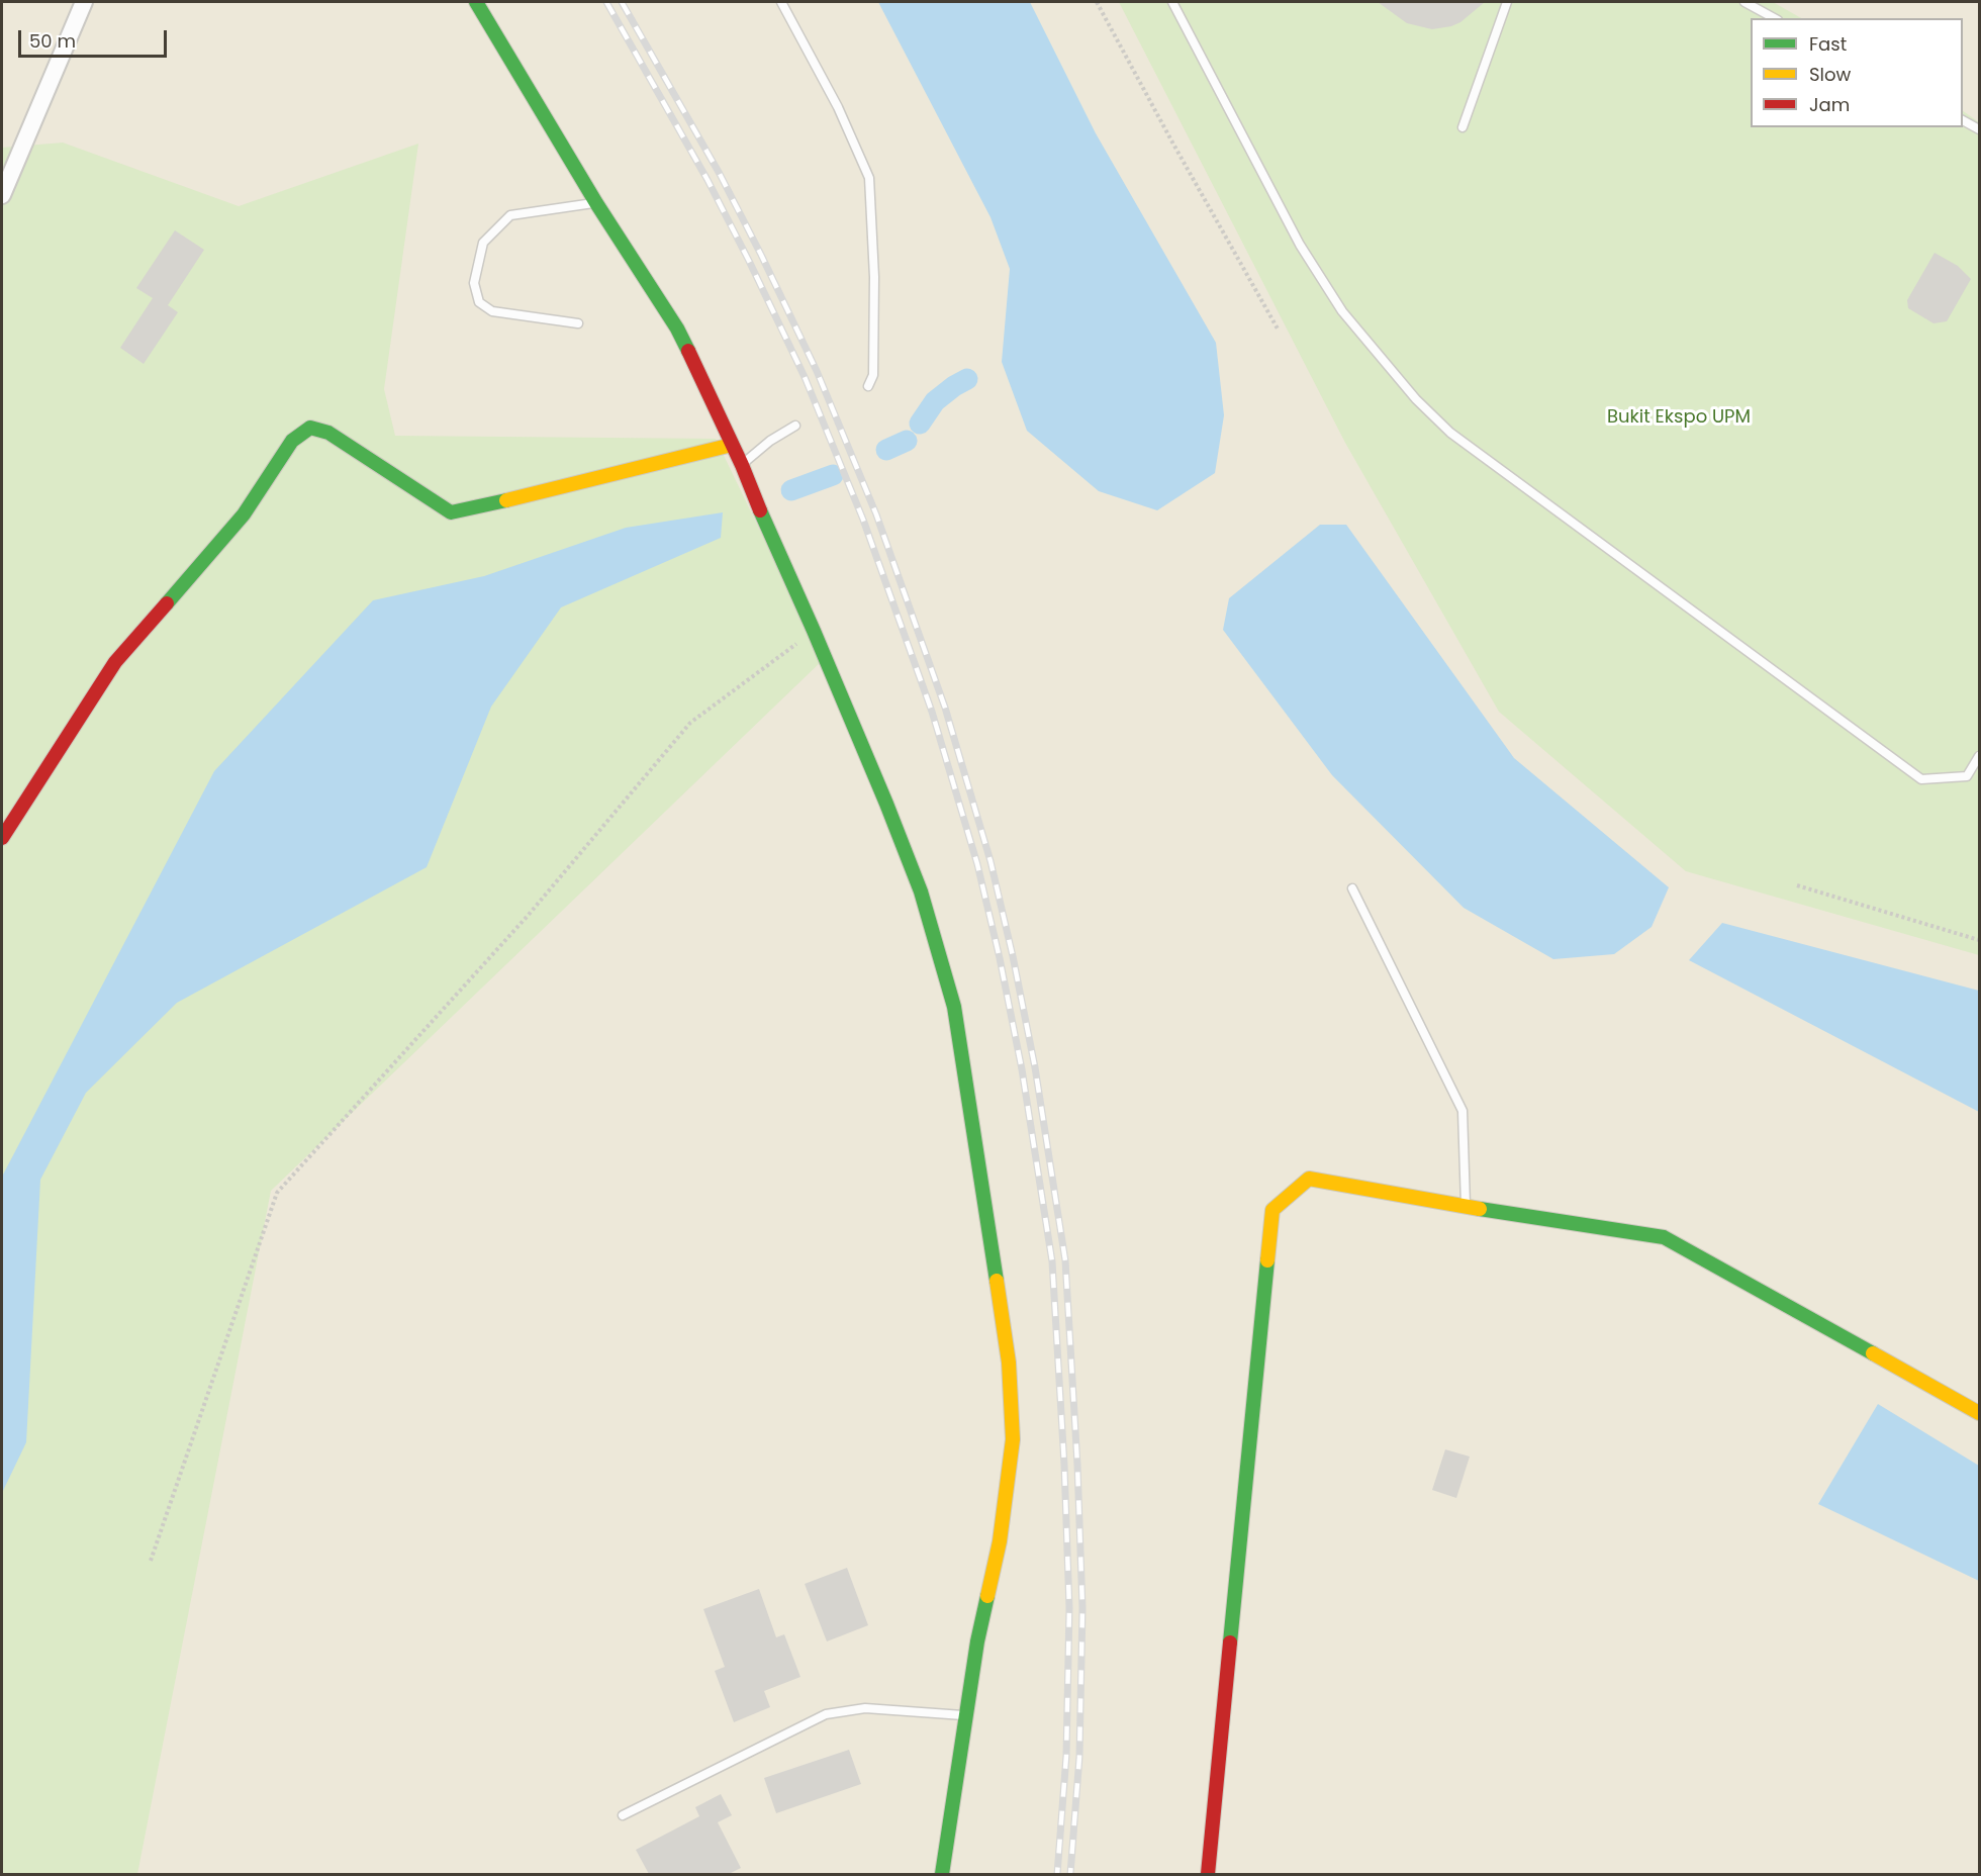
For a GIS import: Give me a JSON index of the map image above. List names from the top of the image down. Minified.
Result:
{"parks":["Bukit Ekspo UPM"],"legend":["Fast","Slow","Jam"],"scale_bar":"50 m"}
